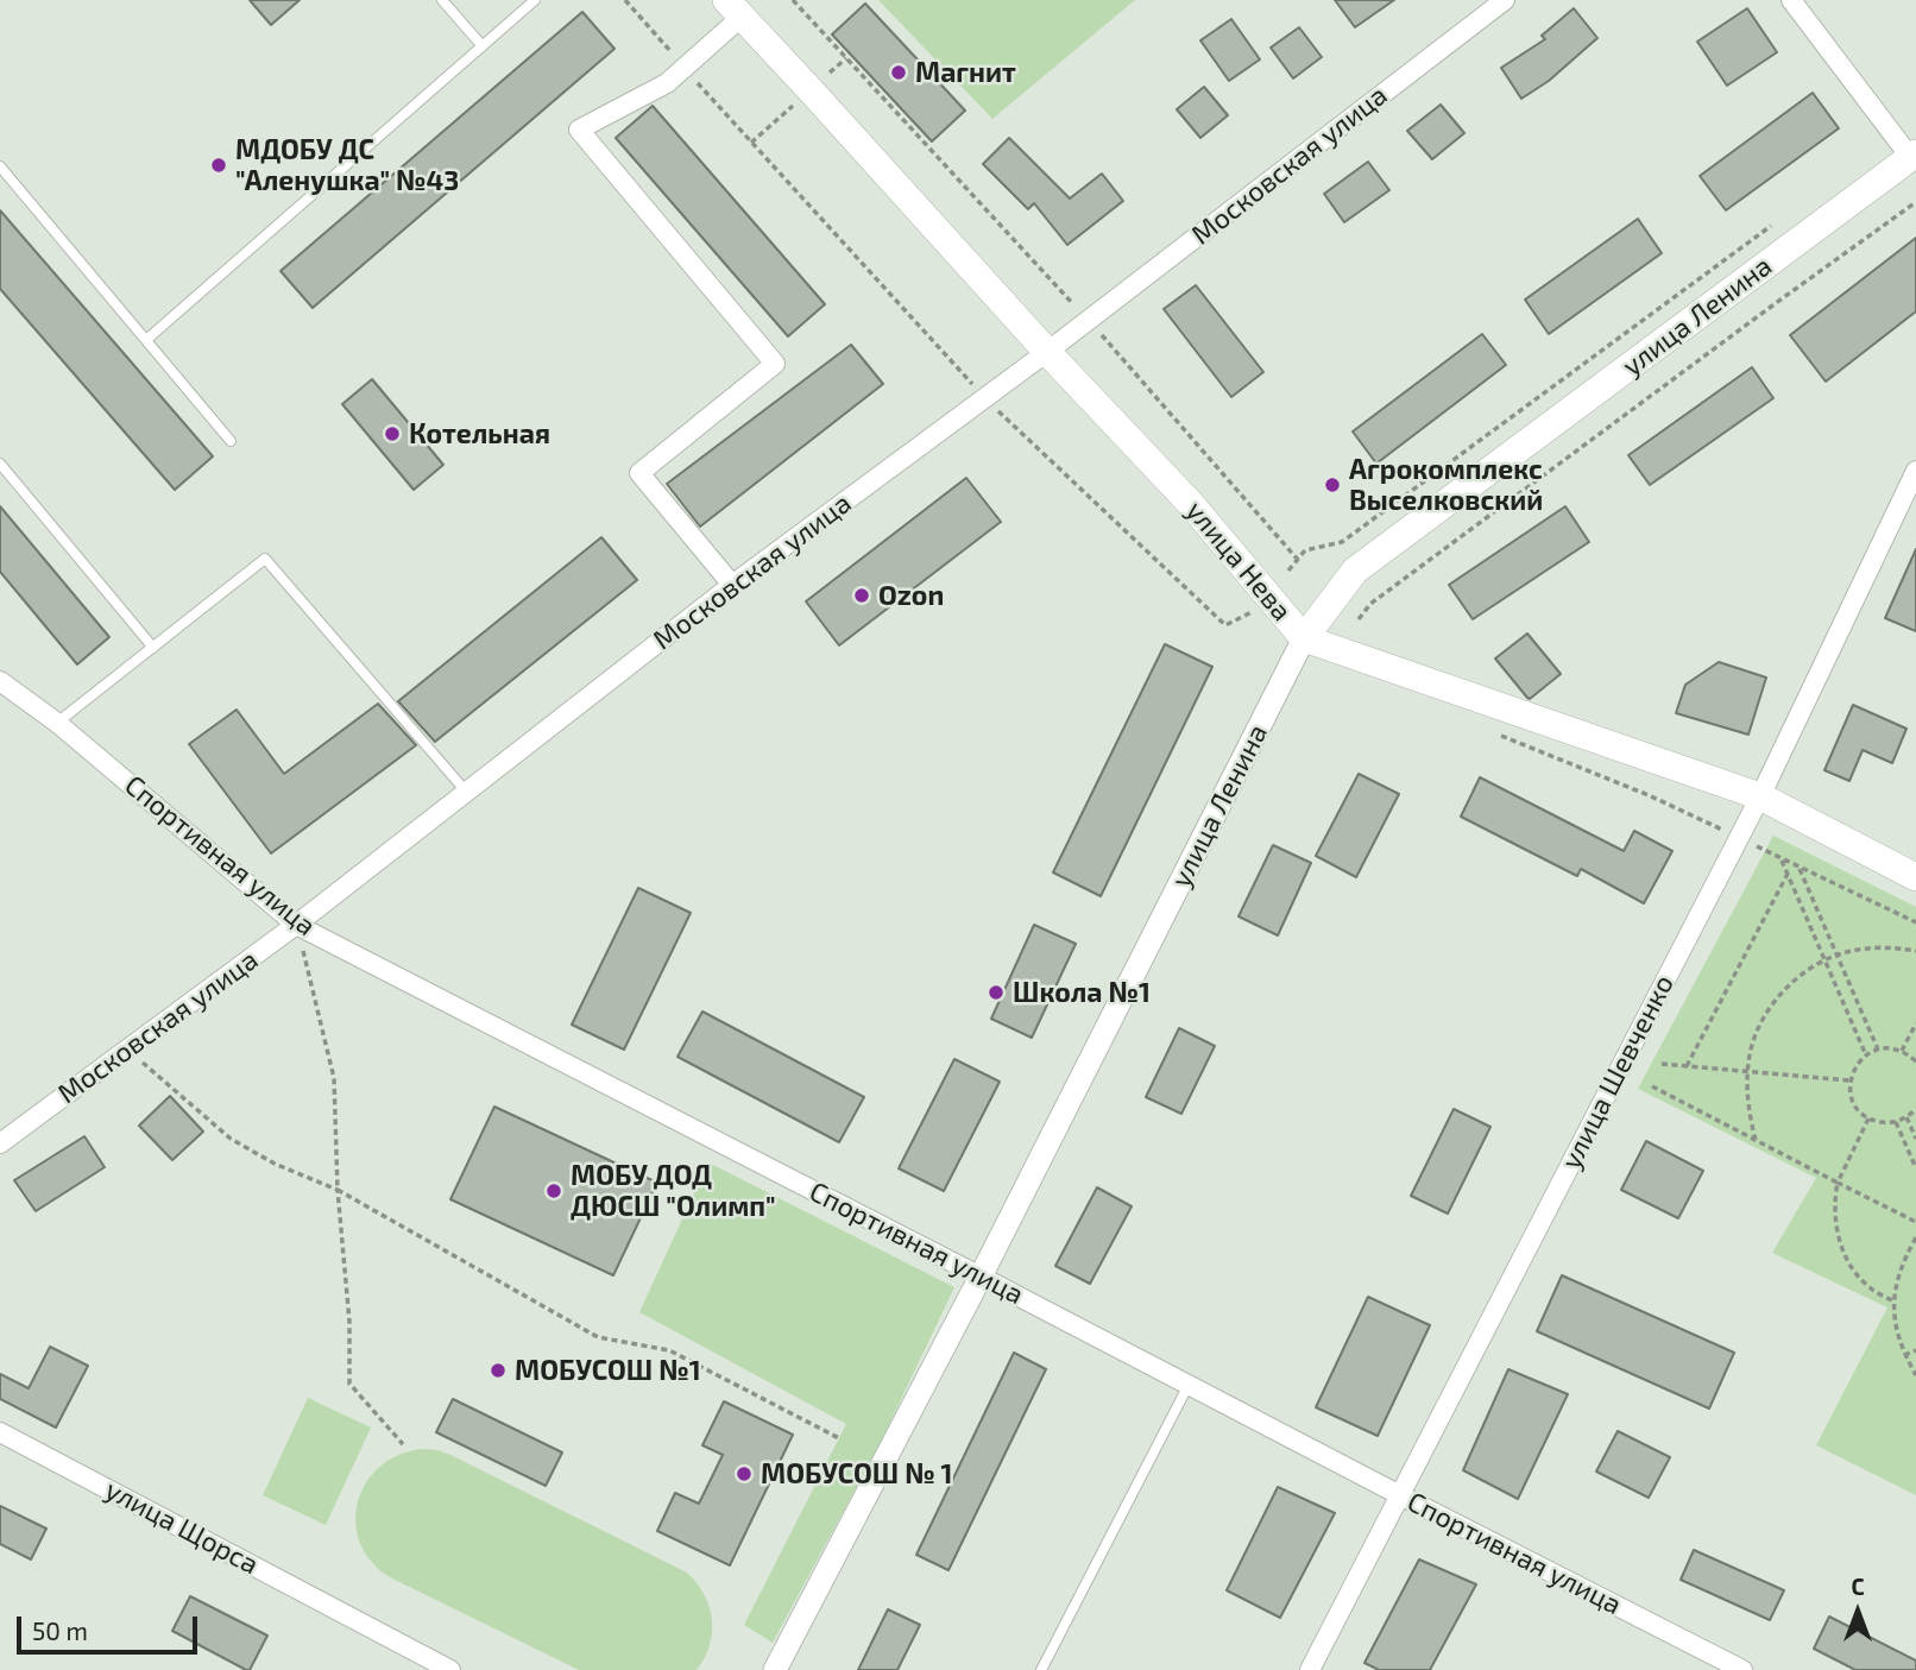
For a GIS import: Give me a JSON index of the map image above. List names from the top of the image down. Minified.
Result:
{"streets":{"main road":["улица Ленина","улица Нева"],"street":["Московская улица","Спортивная улица","улица Шевченко","улица Щорса"]},"crossings":[["Московская улица","улица Нева"],["Московская улица","Спортивная улица"],["улица Ленина","улица Нева"],["улица Ленина","Спортивная улица"],["улица Нева","улица Шевченко"],["Спортивная улица","улица Шевченко"]],"places":["Магнит","МДОБУ ДС \"Аленушка\" №43","Котельная","Агрокомплекс Выселковский","Ozon","Школа №1","МОБУ ДОД ДЮСШ \"Олимп\"","МОБУСОШ №1","МОБУСОШ № 1"],"scale_bar":"50 m","north":"top"}
